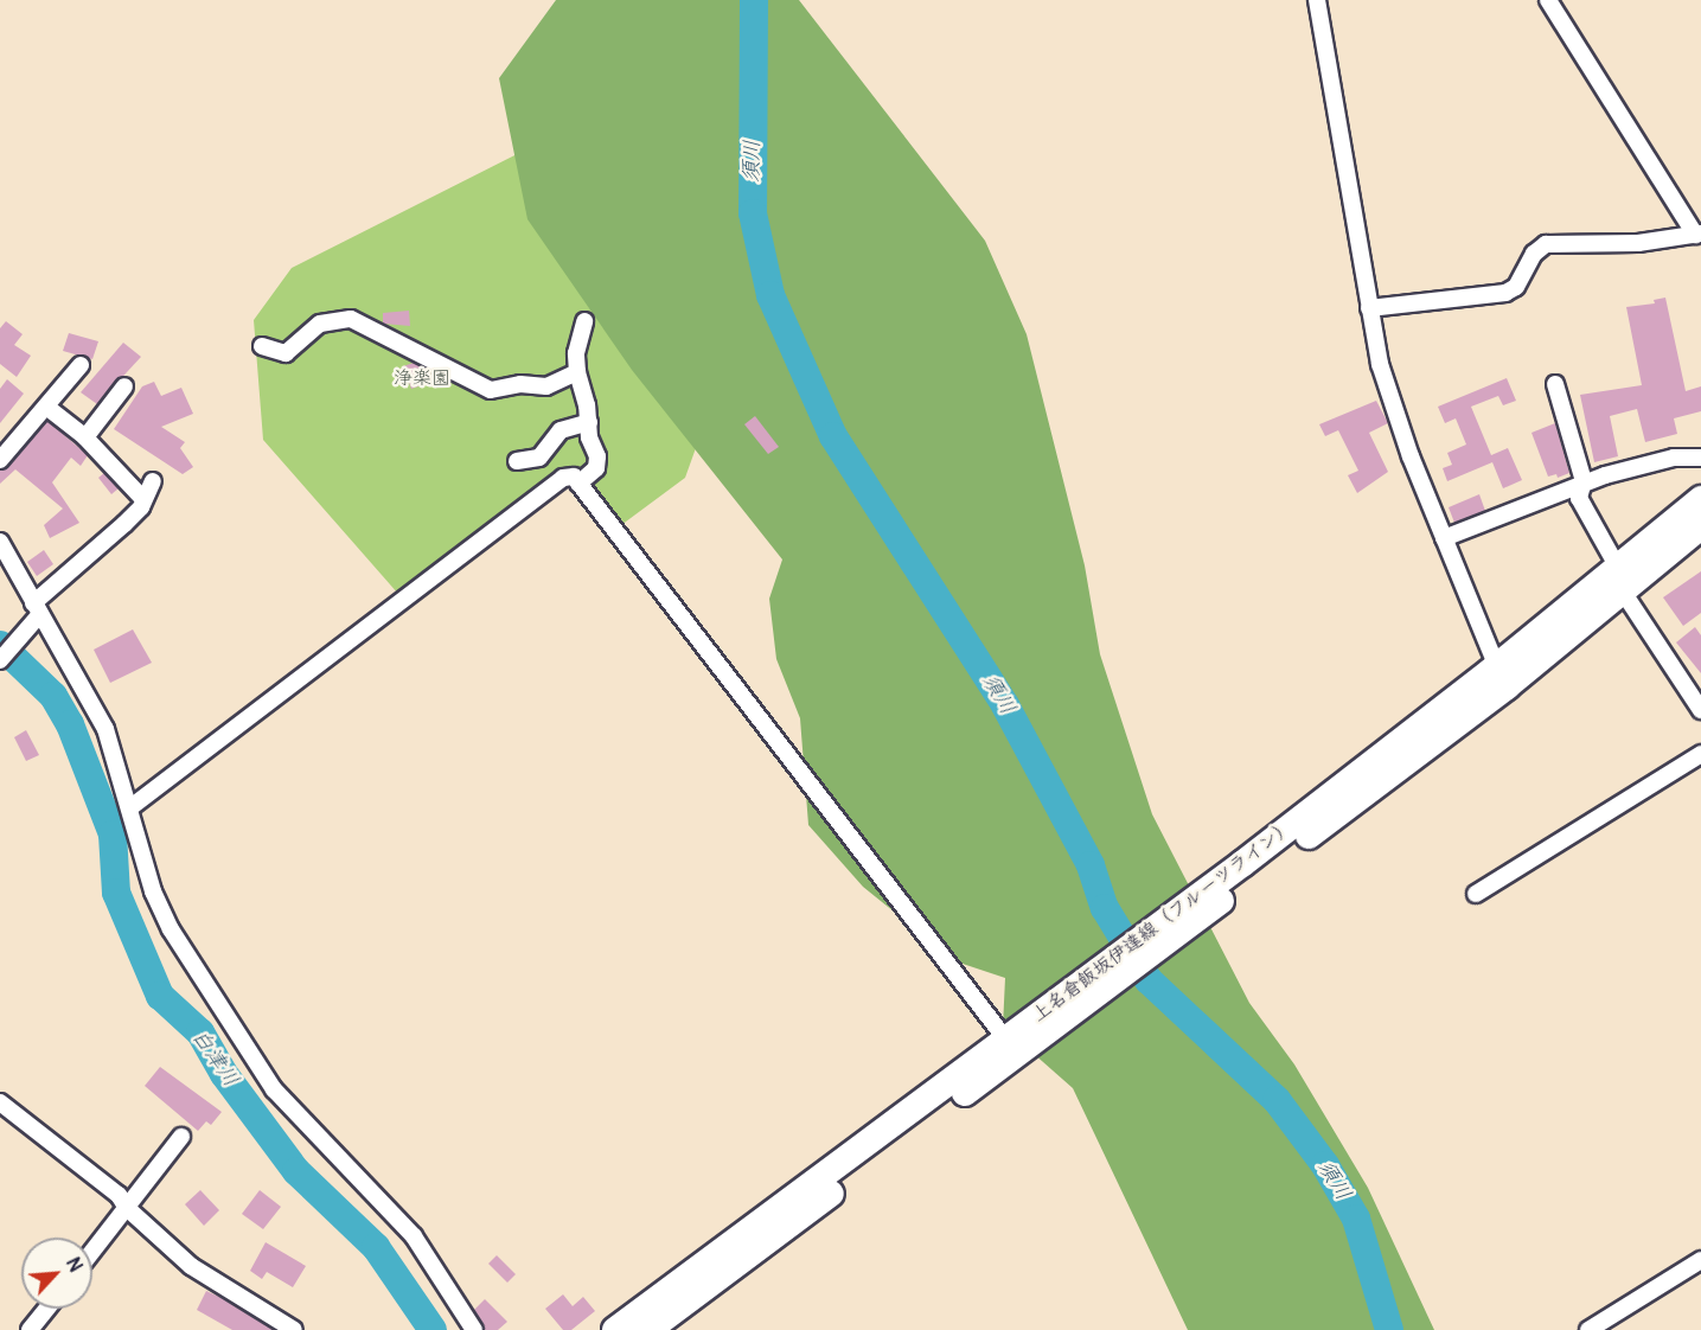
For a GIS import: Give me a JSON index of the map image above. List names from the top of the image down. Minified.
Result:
{"streets":{"main road":["上名倉飯坂伊達線（フルーツライン）"]},"water":["須川","白津川"],"parks":["浄楽園"],"north":"top right"}
